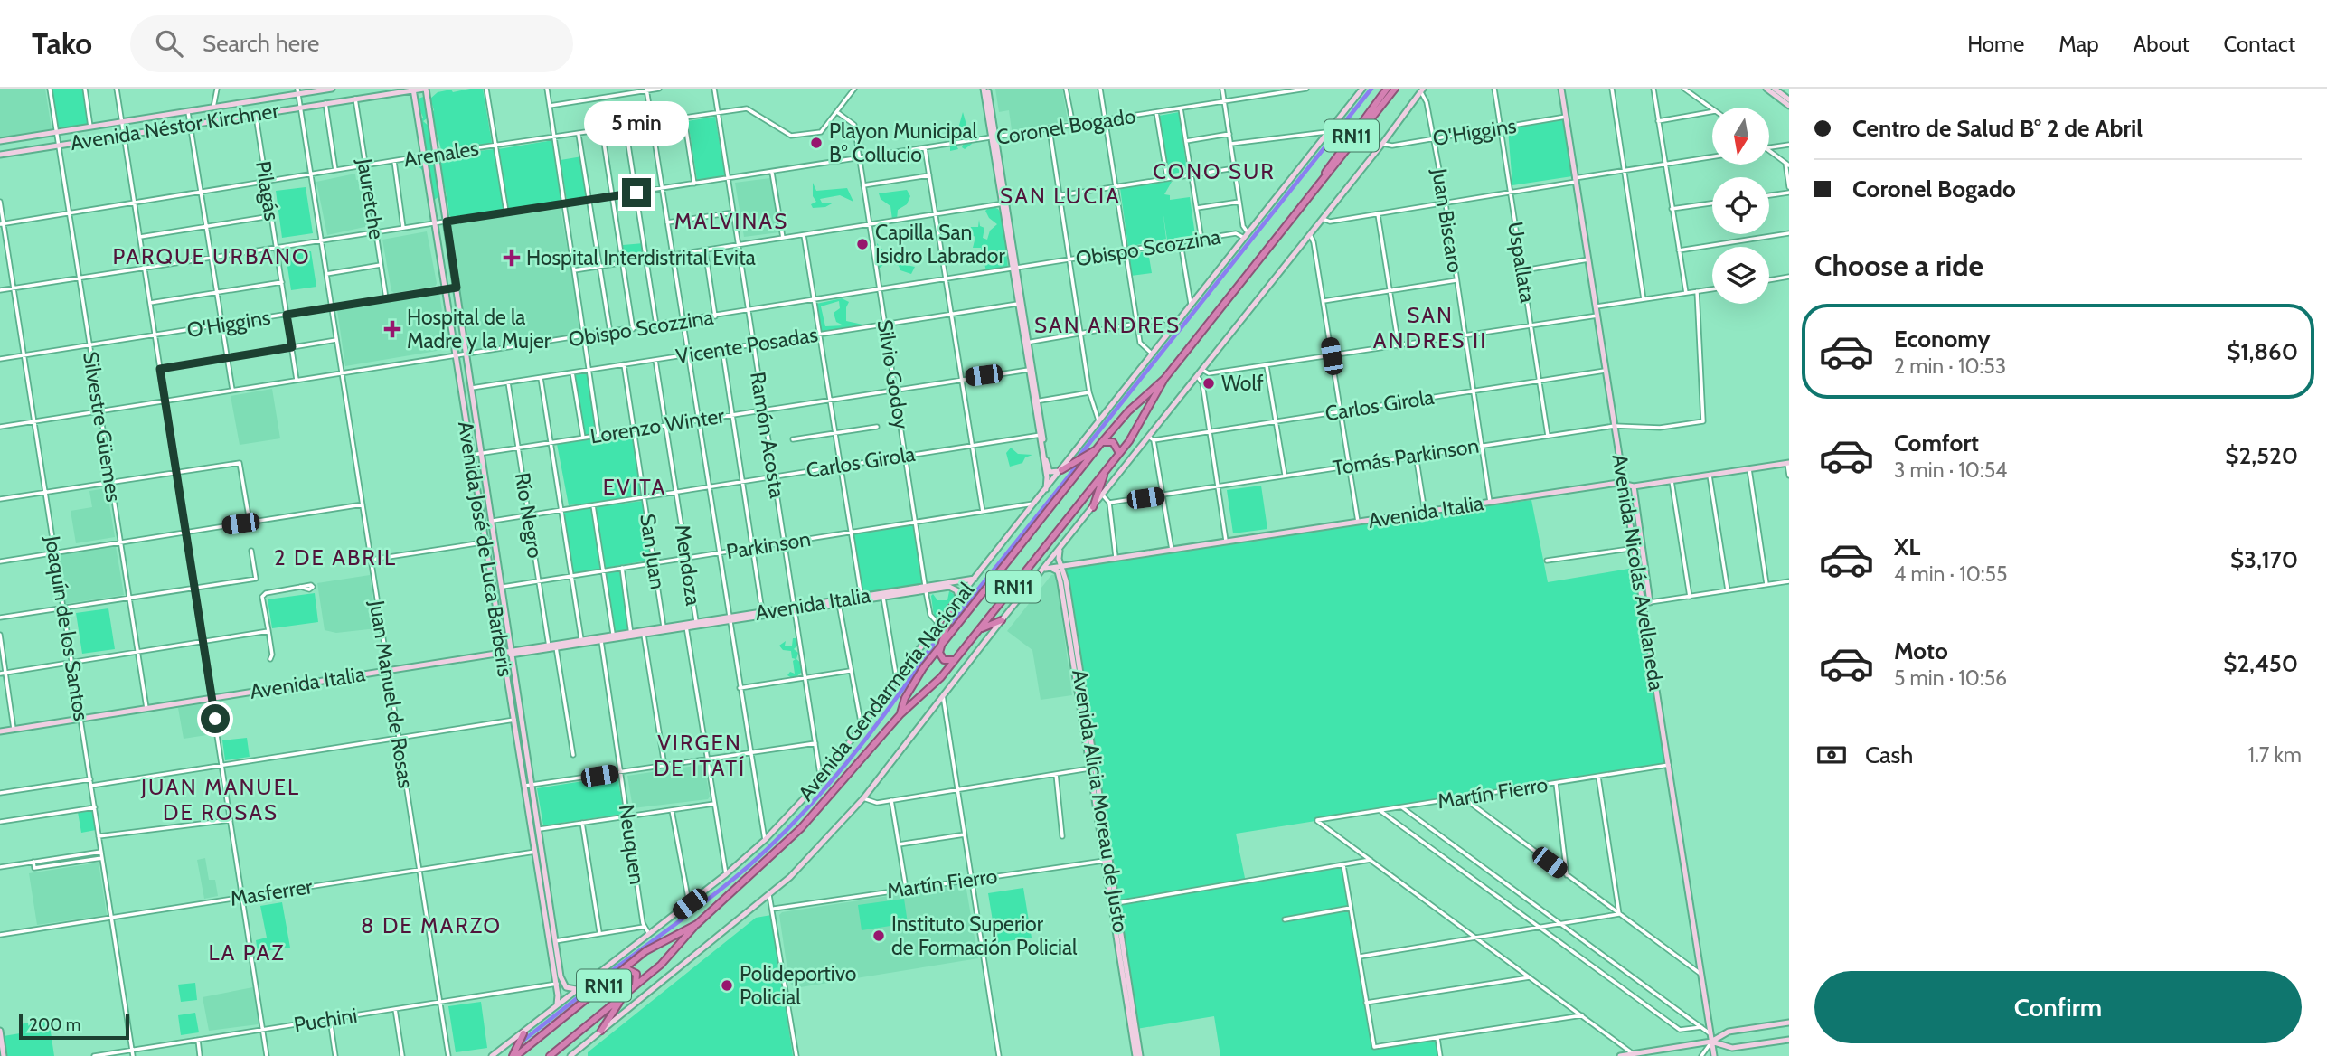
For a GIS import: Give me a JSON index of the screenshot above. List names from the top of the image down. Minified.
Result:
{"streets":{"highway":["RN11"],"main road":["Avenida Néstor Kirchner","Avenida Italia","Avenida José de Luca Barberis","Avenida Nicolás Avellaneda","Avenida Gendarmería Nacional","Avenida Alicia Moreau de Justo"],"street":["Coronel Bogado","O'Higgins","Arenales","Pilagás","Jauretche","Juan Biscaro","Obispo Scozzina","Uspallata","Vicente Posadas","Silvio Godoy","Carlos Girola","Lorenzo Winter","Silvestre Güemes","Ramón Acosta","Tomás Parkinson","Río Negro","Parkinson","San Juan","Mendoza","Joaquín de los Santos","Juan Manuel de Rosas","Martín Fierro","Neuquen","Masferrer","Puchini"]},"crossings":[["Avenida Néstor Kirchner","Pilagás"],["Avenida Néstor Kirchner","Jauretche"],["Avenida Néstor Kirchner","Silvestre Güemes"],["Avenida Néstor Kirchner","Avenida José de Luca Barberis"],["Avenida Néstor Kirchner","Juan Manuel de Rosas"],["Coronel Bogado","Pilagás"],["Coronel Bogado","Jauretche"],["Coronel Bogado","Silvio Godoy"],["Coronel Bogado","Silvestre Güemes"],["Coronel Bogado","Ramón Acosta"],["Coronel Bogado","Avenida José de Luca Barberis"],["Coronel Bogado","Joaquín de los Santos"],["Coronel Bogado","Juan Manuel de Rosas"],["O'Higgins","Pilagás"],["O'Higgins","Jauretche"],["O'Higgins","Juan Biscaro"],["O'Higgins","Uspallata"],["O'Higgins","Silvestre Güemes"],["O'Higgins","Avenida José de Luca Barberis"],["O'Higgins","Avenida Nicolás Avellaneda"],["O'Higgins","Joaquín de los Santos"],["O'Higgins","Juan Manuel de Rosas"],["Arenales","Pilagás"],["Arenales","Jauretche"],["Arenales","Silvio Godoy"],["Arenales","Silvestre Güemes"],["Arenales","Ramón Acosta"],["Arenales","Avenida José de Luca Barberis"],["Arenales","Joaquín de los Santos"],["Arenales","Juan Manuel de Rosas"],["Pilagás","Obispo Scozzina"],["Juan Biscaro","Carlos Girola"],["Juan Biscaro","Tomás Parkinson"],["Juan Biscaro","Avenida Italia"],["Obispo Scozzina","Silvio Godoy"],["Obispo Scozzina","Silvestre Güemes"],["Obispo Scozzina","Ramón Acosta"],["Obispo Scozzina","Avenida José de Luca Barberis"],["Obispo Scozzina","Joaquín de los Santos"],["Obispo Scozzina","Avenida Gendarmería Nacional"],["Obispo Scozzina","Juan Manuel de Rosas"],["Uspallata","Carlos Girola"],["Uspallata","Tomás Parkinson"],["Vicente Posadas","Silvio Godoy"],["Vicente Posadas","Ramón Acosta"],["Vicente Posadas","Río Negro"],["Vicente Posadas","Avenida José de Luca Barberis"],["Vicente Posadas","San Juan"],["Vicente Posadas","Mendoza"],["Silvio Godoy","Carlos Girola"],["Silvio Godoy","Lorenzo Winter"],["Silvio Godoy","Avenida Italia"],["Silvio Godoy","Parkinson"],["Silvio Godoy","Avenida Gendarmería Nacional"],["Carlos Girola","Ramón Acosta"],["Carlos Girola","Río Negro"],["Carlos Girola","Avenida José de Luca Barberis"],["Carlos Girola","San Juan"],["Carlos Girola","Mendoza"],["Carlos Girola","Avenida Nicolás Avellaneda"],["Lorenzo Winter","Ramón Acosta"],["Lorenzo Winter","Río Negro"],["Lorenzo Winter","Avenida José de Luca Barberis"],["Lorenzo Winter","San Juan"],["Lorenzo Winter","Mendoza"],["Silvestre Güemes","Avenida Italia"],["Ramón Acosta","Avenida Italia"],["Ramón Acosta","Parkinson"],["Ramón Acosta","Avenida Gendarmería Nacional"],["Tomás Parkinson","Avenida Nicolás Avellaneda"],["Avenida Italia","Río Negro"],["Avenida Italia","Avenida José de Luca Barberis"],["Avenida Italia","San Juan"],["Avenida Italia","Mendoza"],["Avenida Italia","Avenida Nicolás Avellaneda"],["Avenida Italia","Joaquín de los Santos"],["Avenida Italia","Avenida Gendarmería Nacional"],["Avenida Italia","Juan Manuel de Rosas"],["Avenida Italia","Avenida Alicia Moreau de Justo"],["Avenida Italia","Neuquen"],["Río Negro","Parkinson"],["Parkinson","Avenida José de Luca Barberis"],["Parkinson","San Juan"],["Parkinson","Mendoza"],["Parkinson","Avenida Gendarmería Nacional"],["Avenida José de Luca Barberis","Avenida Gendarmería Nacional"],["Avenida José de Luca Barberis","Masferrer"],["Avenida José de Luca Barberis","Puchini"],["Mendoza","Avenida Gendarmería Nacional"],["Avenida Nicolás Avellaneda","Martín Fierro"],["Joaquín de los Santos","Masferrer"],["Joaquín de los Santos","Puchini"],["Avenida Gendarmería Nacional","Neuquen"],["Juan Manuel de Rosas","Masferrer"],["Juan Manuel de Rosas","Puchini"],["Martín Fierro","Avenida Alicia Moreau de Justo"]],"districts":["CONO SUR","SAN LUCIA","MALVINAS","PARQUE URBANO","SAN ANDRES II","SAN ANDRES","EVITA","2 DE ABRIL","VIRGEN DE ITATÍ","JUAN MANUEL DE ROSAS","8 DE MARZO","LA PAZ"],"places":{"other":["Playon Municipal B° Collucio","Capilla San Isidro Labrador","Wolf","Instituto Superior de Formación Policial","Polideportivo Policial"],"health":["Hospital Interdistrital Evita","Hospital de la Madre y la Mujer"]},"scale_bar":"200 m","north":"bottom","page":{"header":"Tako","search":"Search here","nav":["Home","Map","About","Contact"],"banner":["Centro de Salud B° 2 de Abril","Coronel Bogado"],"bubble":"5 min","heading":"Choose a ride","list":[{"name":"Economy","note":"2 min · 10:53","value":"$1,860"},{"name":"Comfort","note":"3 min · 10:54","value":"$2,520"},{"name":"XL","note":"4 min · 10:55","value":"$3,170"},{"name":"Moto","note":"5 min · 10:56","value":"$2,450"}],"pay":["Cash","1.7 km"],"buttons":"Confirm","scale":"200 m"}}
